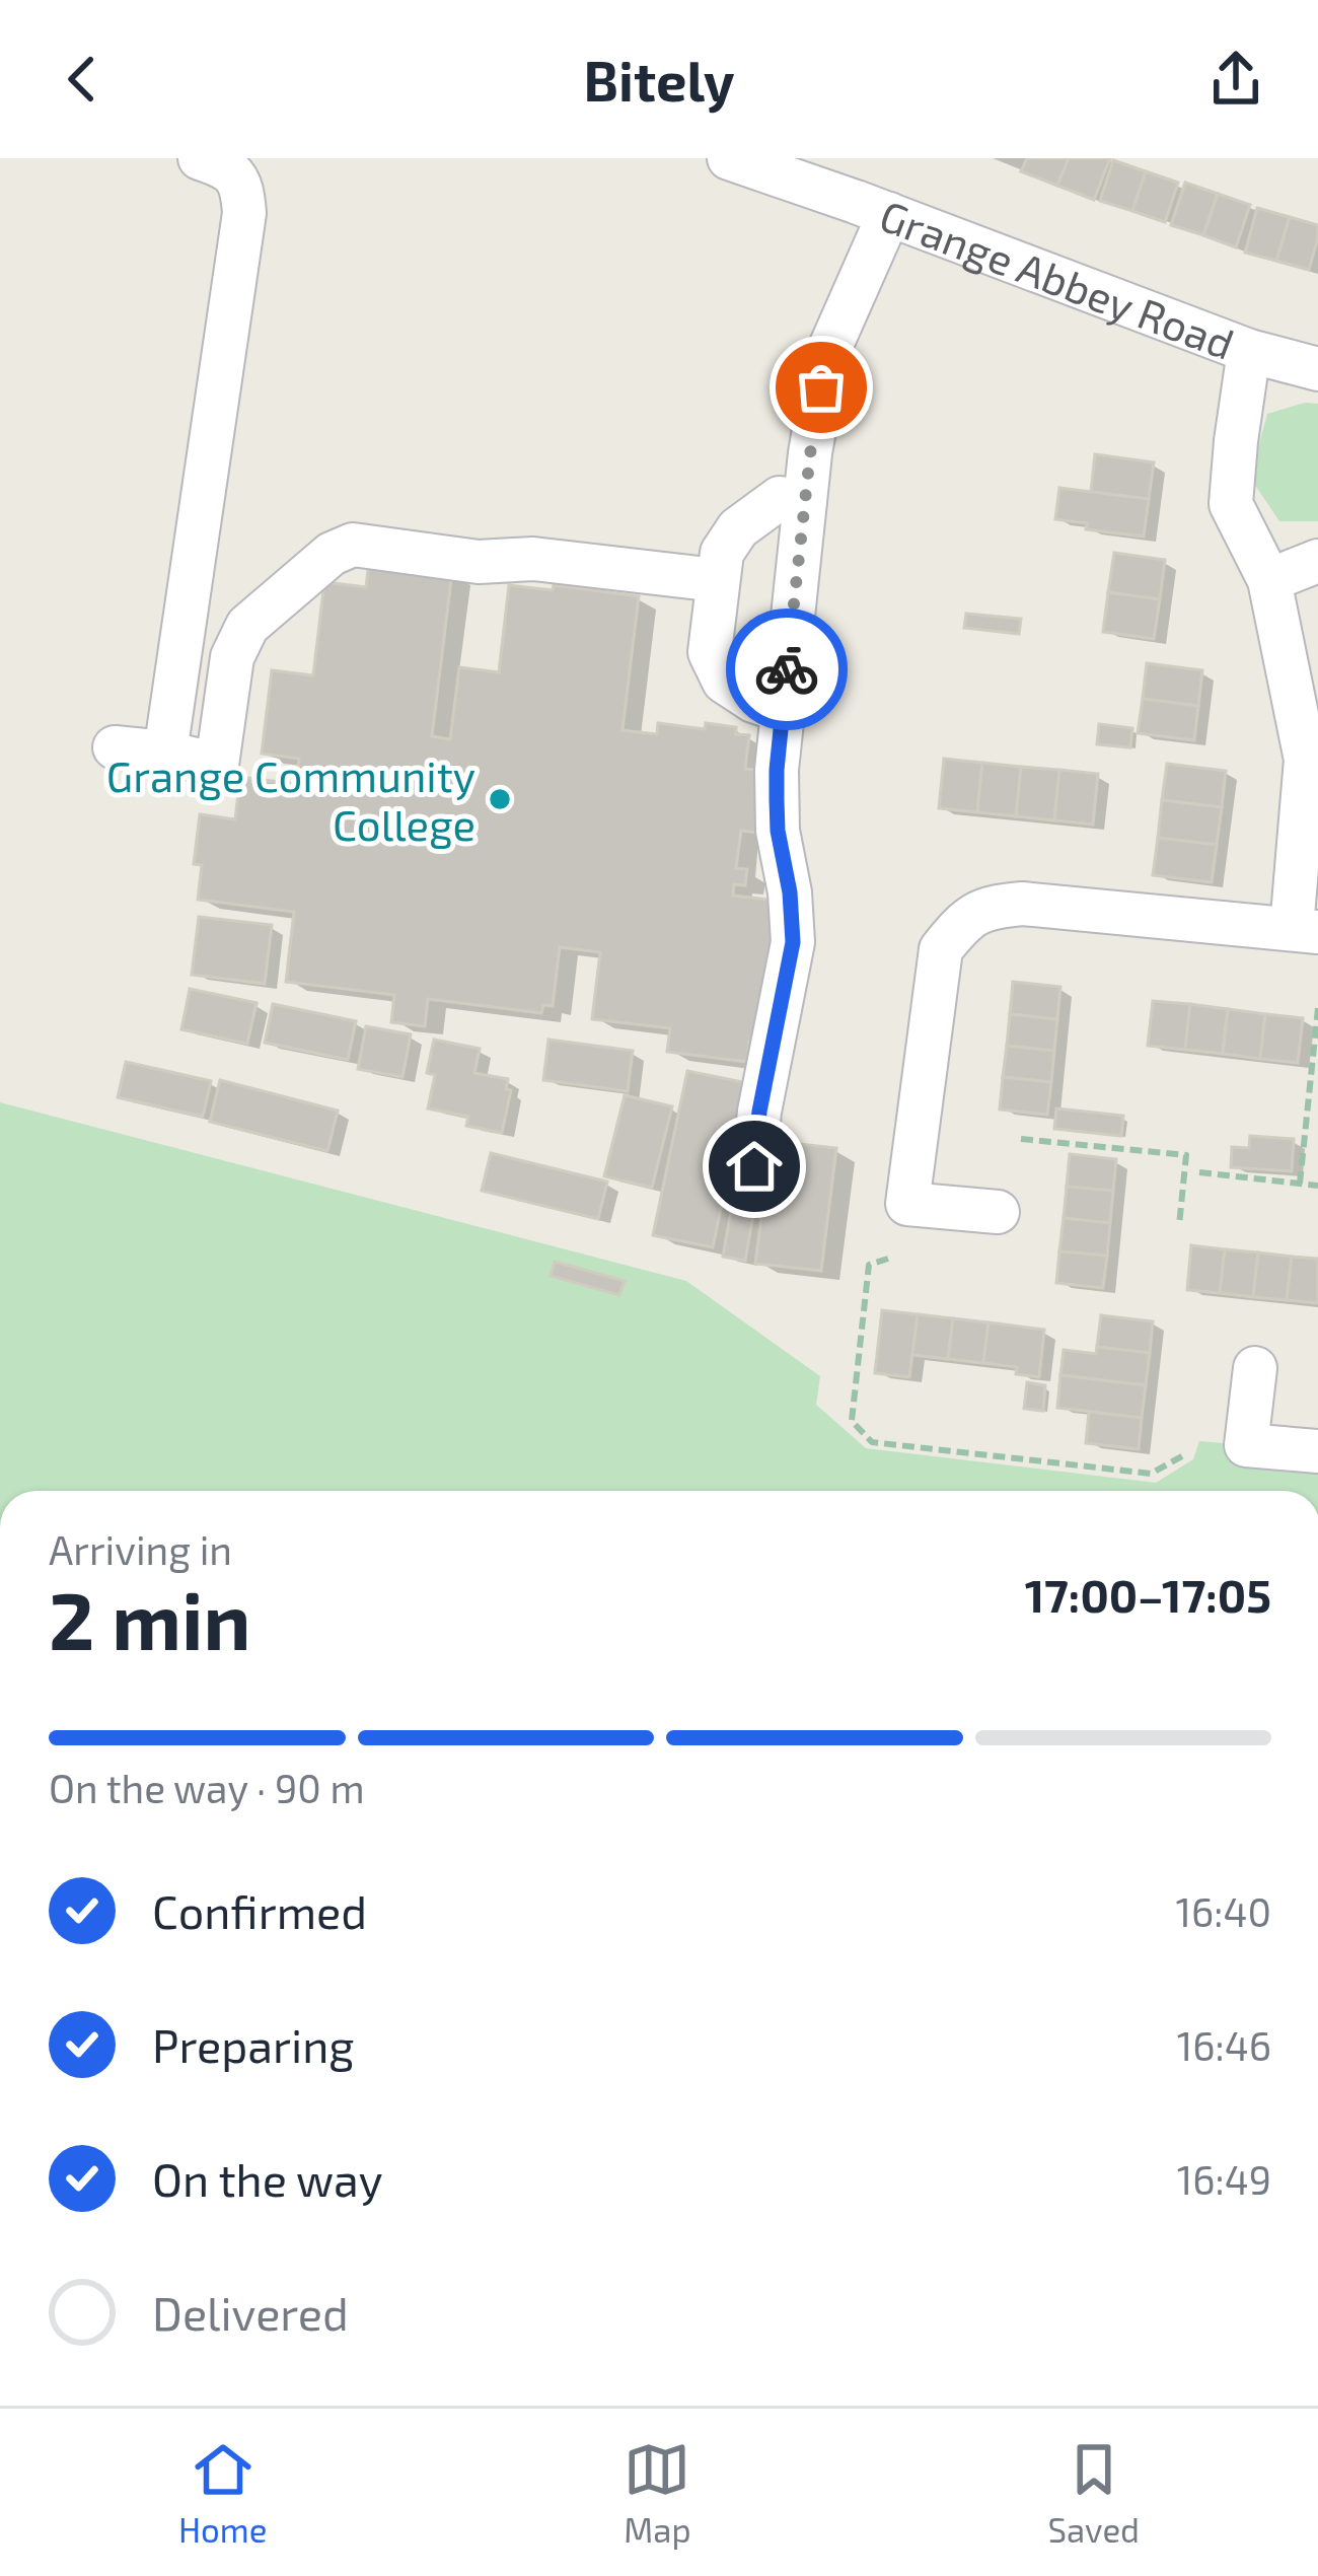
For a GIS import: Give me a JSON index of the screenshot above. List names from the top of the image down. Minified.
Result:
{"streets":{"street":["Grange Abbey Road"]},"places":["Grange Community College"],"page":{"header":"Bitely","heading":["2 min","Arriving in","17:00–17:05"],"bar":"On the way · 90 m","list":[["Confirmed","16:40"],["Preparing","16:46"],["On the way","16:49"],"Delivered"],"tabs":["Home","Map","Saved"]}}
